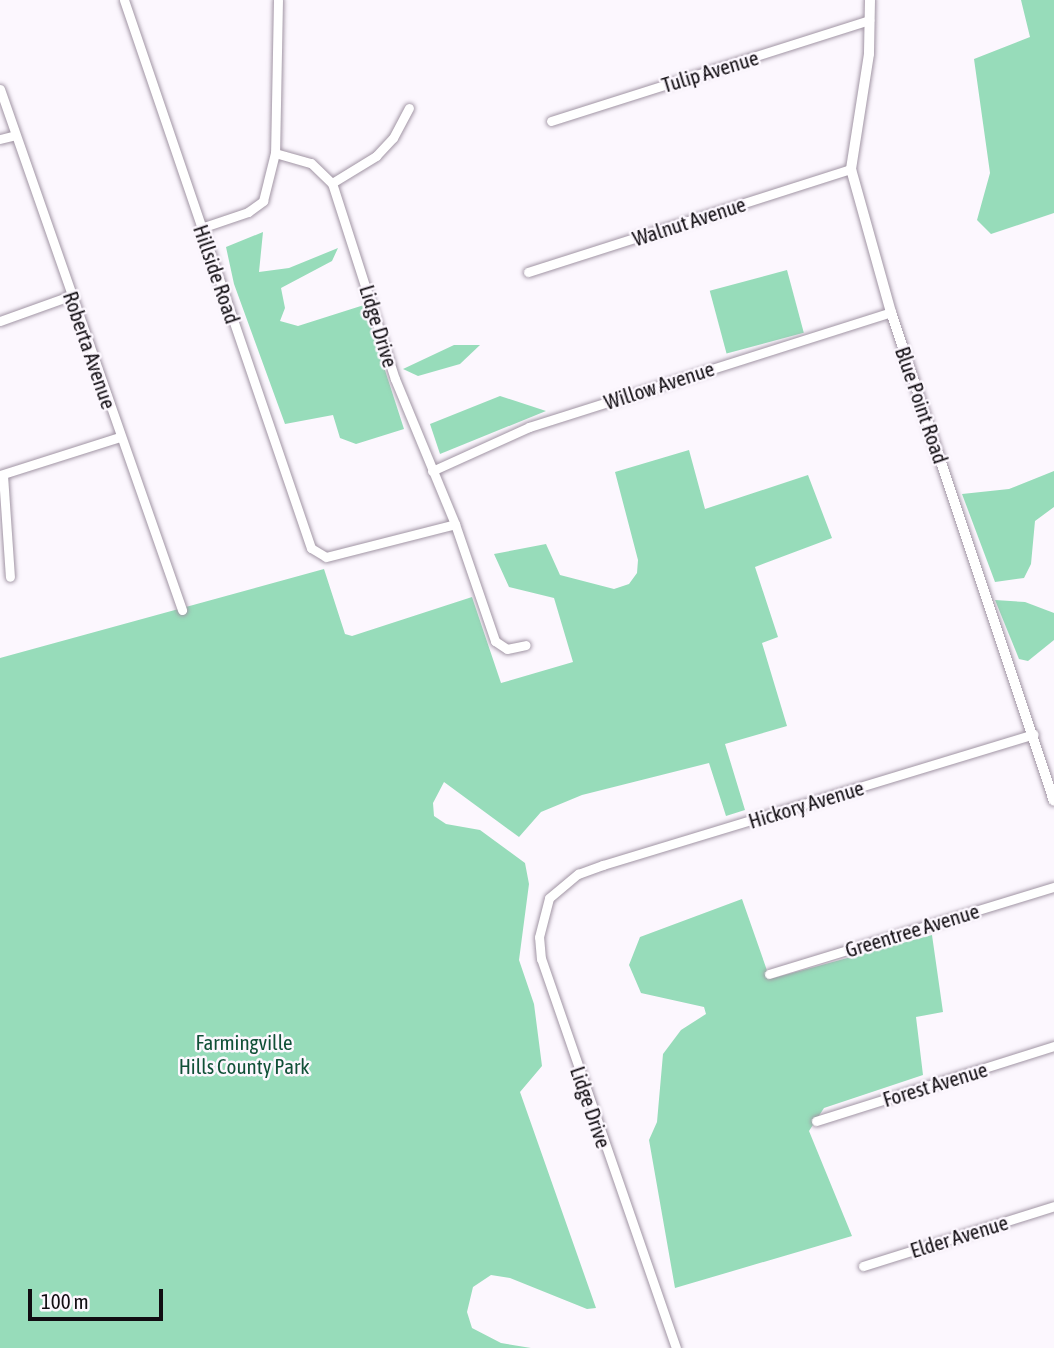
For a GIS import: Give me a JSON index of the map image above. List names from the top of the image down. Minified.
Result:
{"streets":{"street":["Tulip Avenue","Walnut Avenue","Hillside Road","Lidge Drive","Roberta Avenue","Willow Avenue","Blue Point Road","Hickory Avenue","Greentree Avenue","Forest Avenue","Elder Avenue"]},"crossings":[["Tulip Avenue","Blue Point Road"],["Walnut Avenue","Blue Point Road"],["Hillside Road","Lidge Drive"],["Lidge Drive","Willow Avenue"],["Lidge Drive","Hickory Avenue"],["Willow Avenue","Blue Point Road"],["Blue Point Road","Hickory Avenue"]],"parks":["Farmingville Hills County Park"],"scale_bar":"100 m"}
